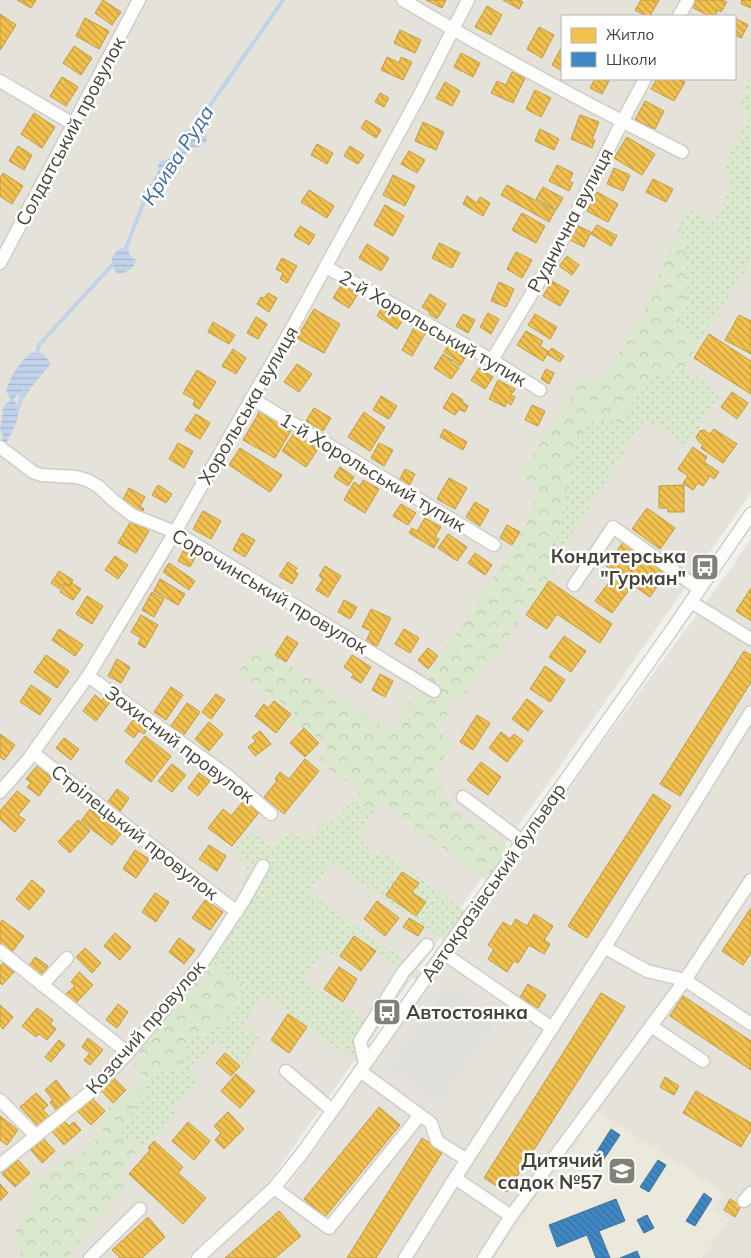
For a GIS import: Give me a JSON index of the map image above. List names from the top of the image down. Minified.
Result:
{"streets":{"street":["Солдатський провулок","Руднична вулиця","2-й Хорольський тупик","Хорольська вулиця","1-й Хорольський тупик","Сорочинський провулок","Захисний провулок","Стрілецький провулок","Автокразівський бульвар","Козачий провулок"]},"crossings":[["Руднична вулиця","2-й Хорольський тупик"],["2-й Хорольський тупик","Хорольська вулиця"],["Хорольська вулиця","1-й Хорольський тупик"],["Хорольська вулиця","Сорочинський провулок"],["Хорольська вулиця","Захисний провулок"],["Хорольська вулиця","Стрілецький провулок"],["Стрілецький провулок","Козачий провулок"]],"water":["Крива Руда"],"places":{"bus stop":["Кондитерська \"Гурман\"","Автостоянка"],"school or university":["Дитячий садок №57"]},"legend":["Житло","Школи"]}
